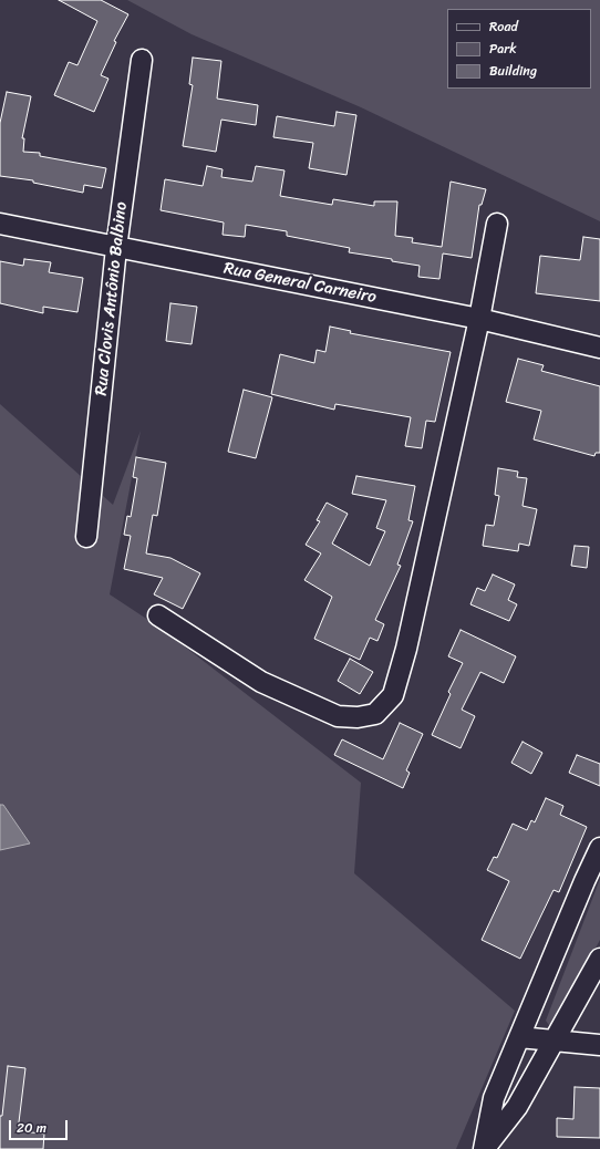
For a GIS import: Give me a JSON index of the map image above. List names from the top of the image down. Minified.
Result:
{"streets":{"street":["Rua General Carneiro","Rua Clovis Antônio Balbino"]},"crossings":[["Rua General Carneiro","Rua Clovis Antônio Balbino"]],"legend":["Road","Park","Building"],"scale_bar":"20 m"}
